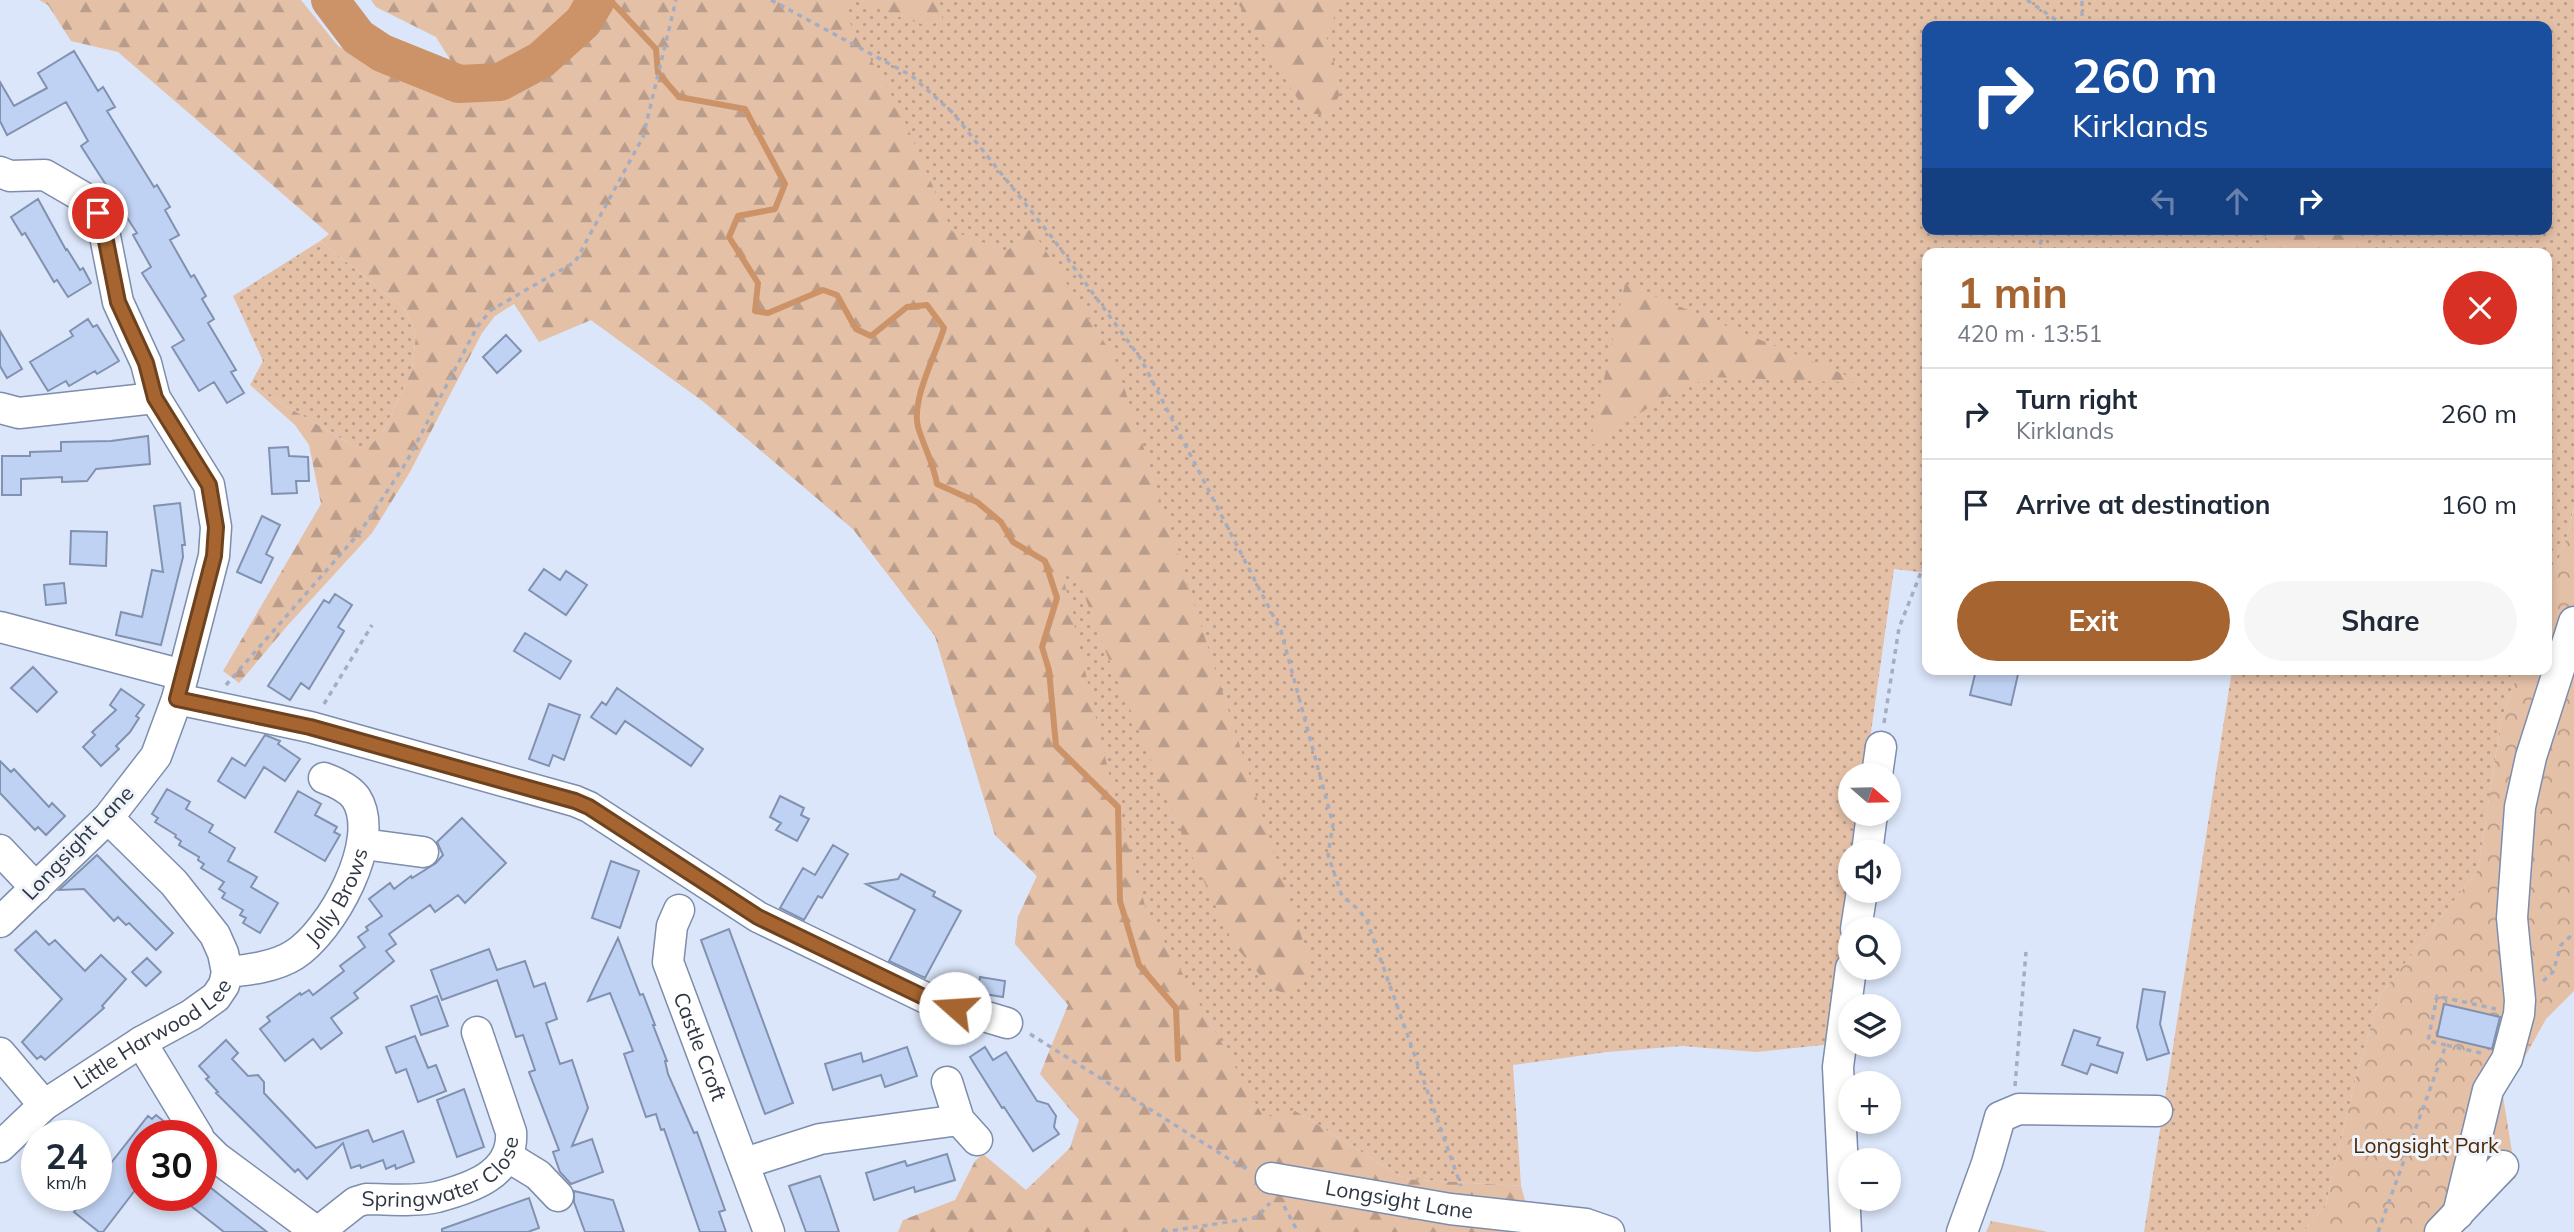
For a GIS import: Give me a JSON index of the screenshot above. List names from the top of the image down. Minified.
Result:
{"streets":{"street":["Longsight Lane","Jolly Brows","Little Harwood Lee","Castle Croft","Springwater Close"]},"crossings":[["Longsight Lane","Little Harwood Lee"],["Jolly Brows","Little Harwood Lee"]],"parks":["Longsight Park"],"north":"right","page":{"turn":["260 m","Kirklands"],"heading":["1 min","420 m · 13:51"],"list":[{"name":"Turn right","note":"Kirklands","value":"260 m"},{"name":"Arrive at destination","value":"160 m"}],"buttons":["Exit","Share"],"map_buttons":["+","−"],"speed":"24 km/h","limit":"30"}}
